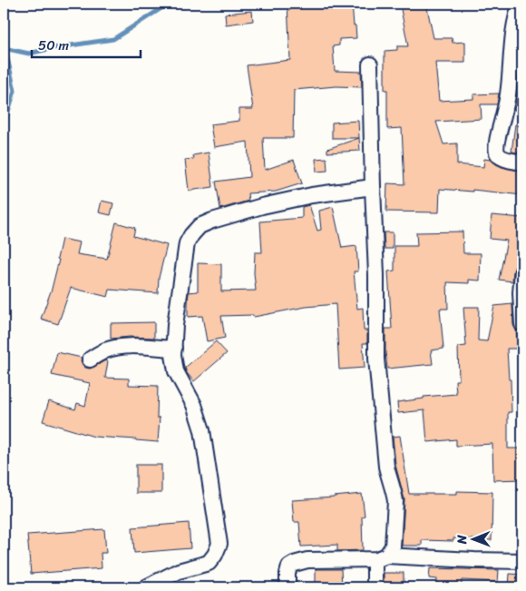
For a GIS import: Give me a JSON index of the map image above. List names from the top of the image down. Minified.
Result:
{"scale_bar":"50 m","north":"left"}
